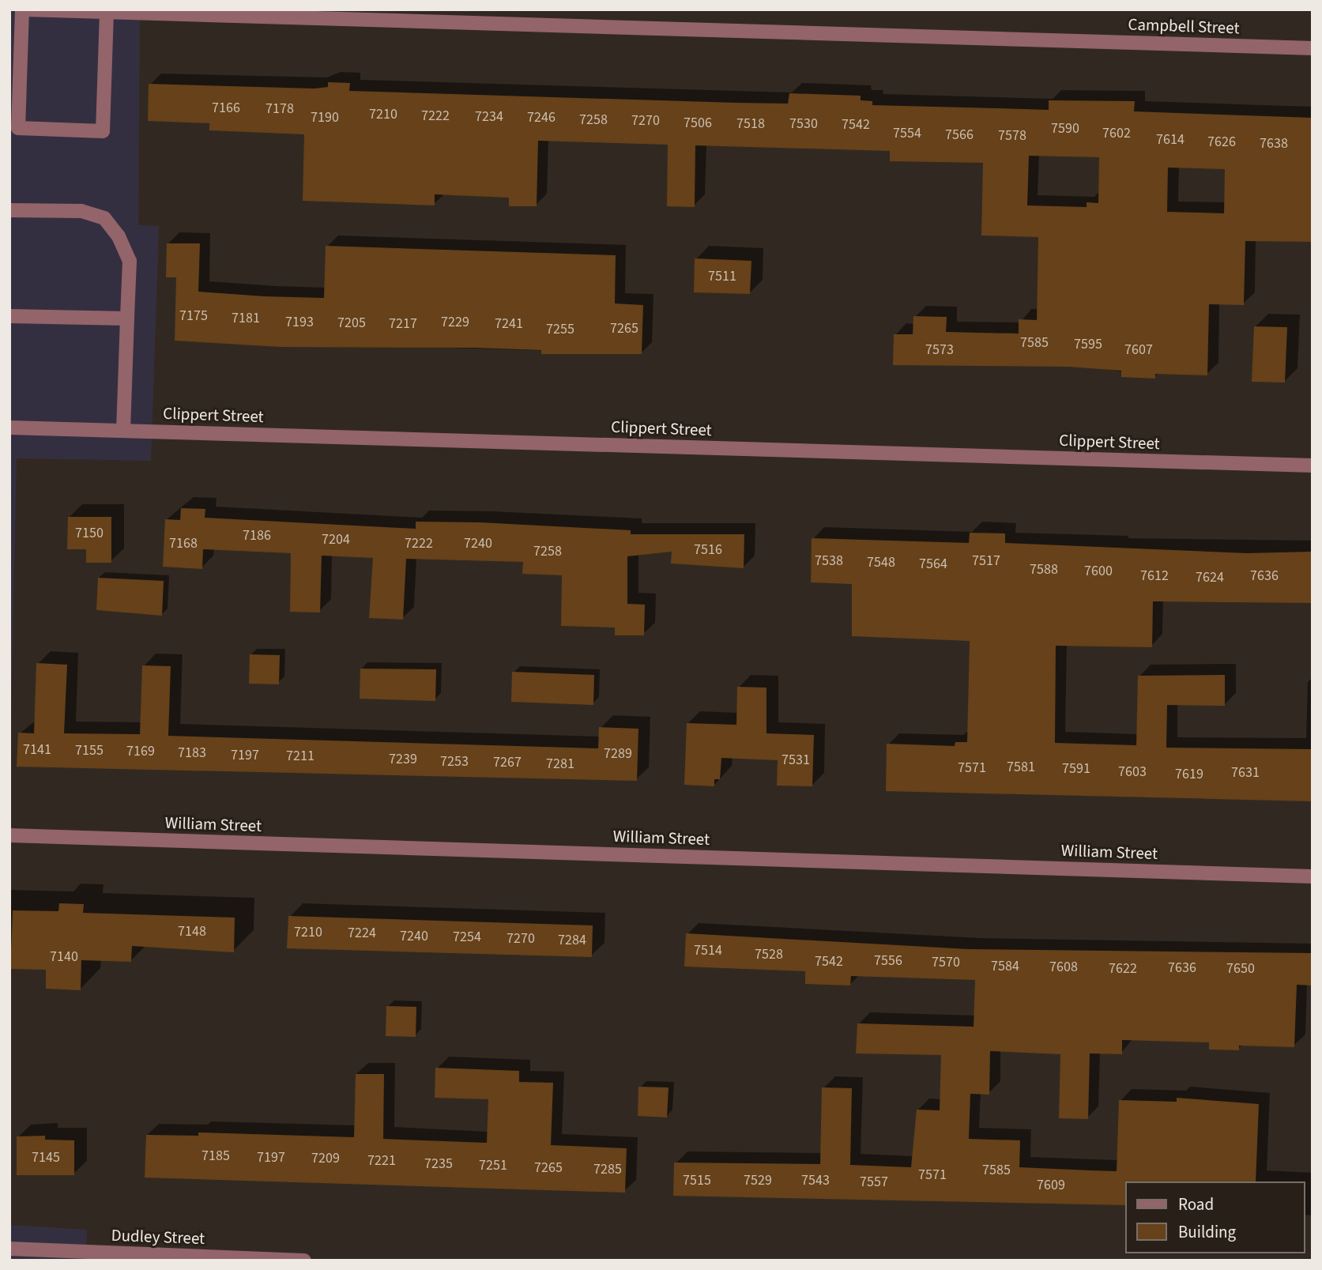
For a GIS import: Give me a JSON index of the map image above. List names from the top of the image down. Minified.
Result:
{"streets":{"street":["Campbell Street","Clippert Street","William Street","Dudley Street"]},"house_numbers":["7166","7178","7210","7222","7234","7190","7246","7258","7270","7506","7518","7530","7542","7590","7554","7602","7566","7578","7614","7626","7638","7511","7175","7181","7193","7229","7205","7217","7241","7265","7255","7585","7595","7573","7607","7150","7186","7204","7168","7222","7240","7516","7258","7538","7517","7548","7564","7588","7600","7612","7636","7624","7141","7155","7169","7183","7289","7197","7211","7239","7531","7253","7267","7281","7581","7571","7591","7603","7631","7619","7148","7210","7224","7240","7254","7270","7284","7514","7528","7140","7556","7542","7570","7584","7608","7636","7622","7650","7185","7145","7197","7209","7221","7235","7251","7265","7285","7585","7571","7515","7529","7543","7557","7609"],"legend":["Road","Building"]}
